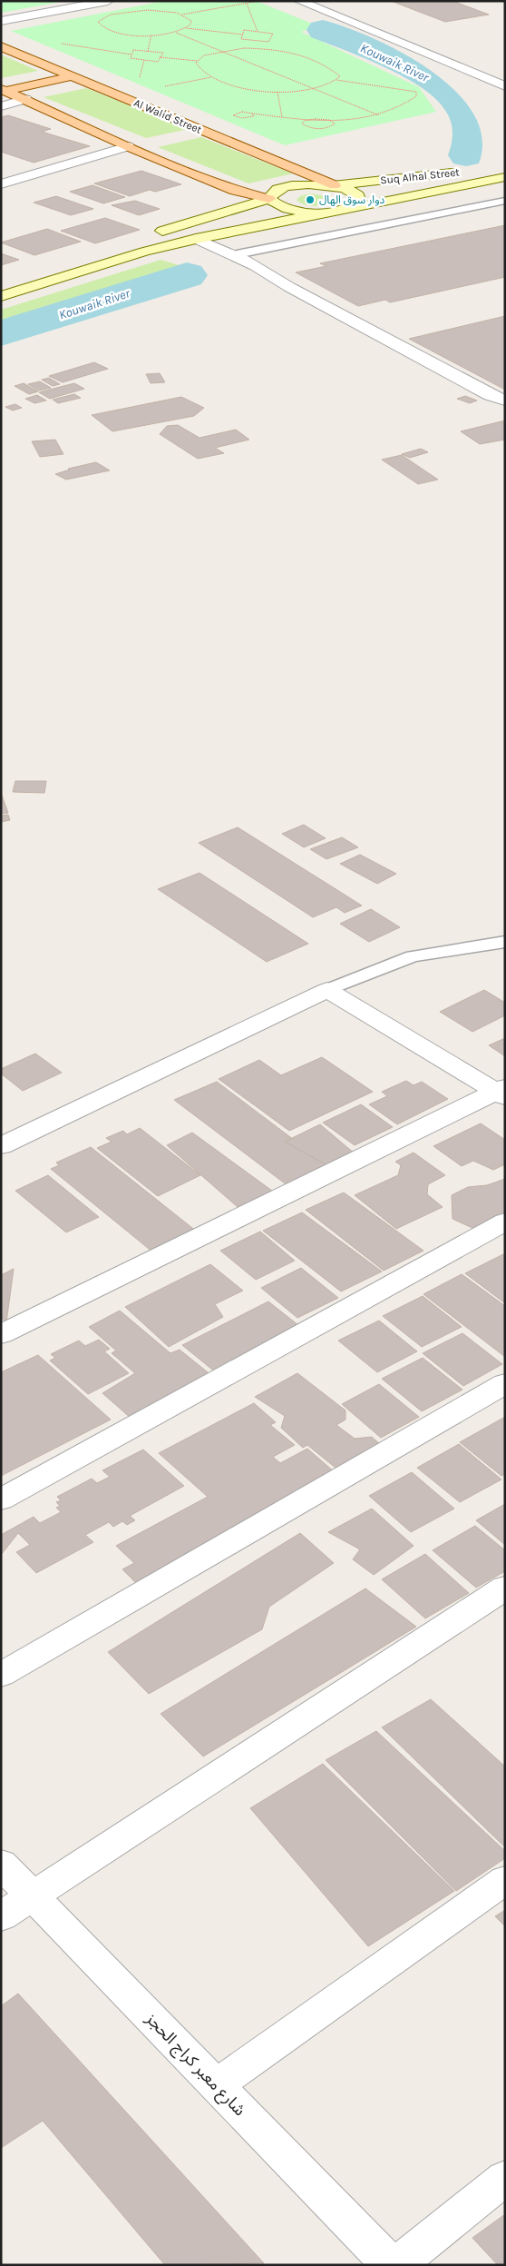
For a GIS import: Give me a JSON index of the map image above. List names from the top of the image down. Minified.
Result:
{"streets":{"main road":["Al Walid Street","Suq Alhal Street"],"street":["شارع معبر كراج الحجز"]},"crossings":[["Al Walid Street","Suq Alhal Street"]],"water":["Kouwaik River"],"places":["دوار سوق الهال"]}
